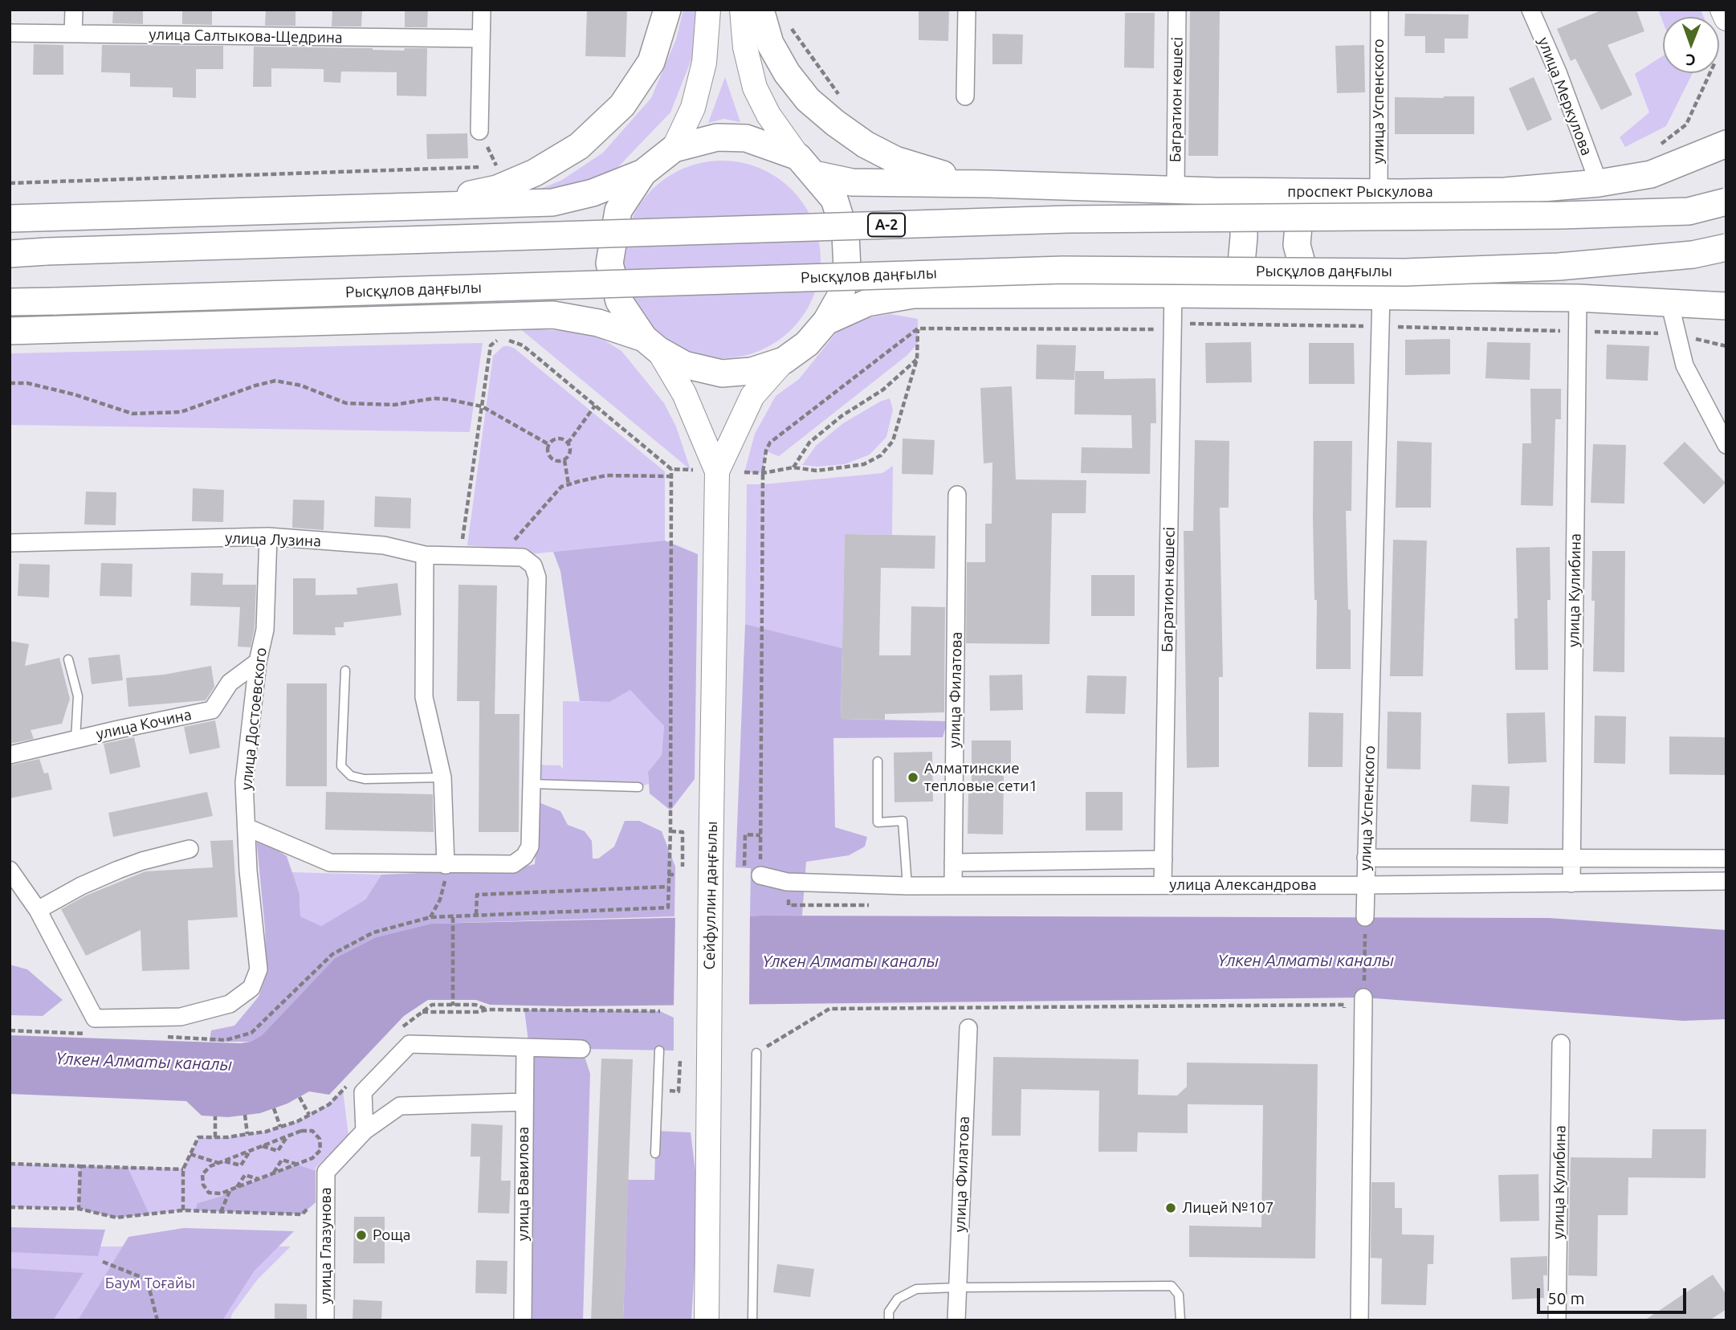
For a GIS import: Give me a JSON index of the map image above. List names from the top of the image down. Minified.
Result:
{"streets":{"main road":["проспект Рыскулова","A-2","Рысқұлов даңғылы","Сейфуллин даңғылы"],"street":["улица Салтыкова-Щедрина","улица Меркулова","Багратион көшесі","улица Успенского","улица Лузина","улица Кулибина","улица Филатова","улица Достоевского","улица Кочина","улица Александрова","улица Вавилова","улица Глазунова"]},"crossings":[["улица Меркулова","проспект Рыскулова"],["Багратион көшесі","проспект Рыскулова"],["Багратион көшесі","улица Александрова"],["улица Успенского","проспект Рыскулова"],["улица Успенского","улица Александрова"],["улица Лузина","улица Достоевского"],["улица Кулибина","улица Александрова"],["улица Филатова","улица Александрова"],["улица Достоевского","улица Кочина"]],"water":["Үлкен Алматы каналы"],"parks":["Баум Тоғайы"],"places":["Алматинские тепловые сети1","Лицей №107","Роща"],"scale_bar":"50 m","north":"bottom"}
